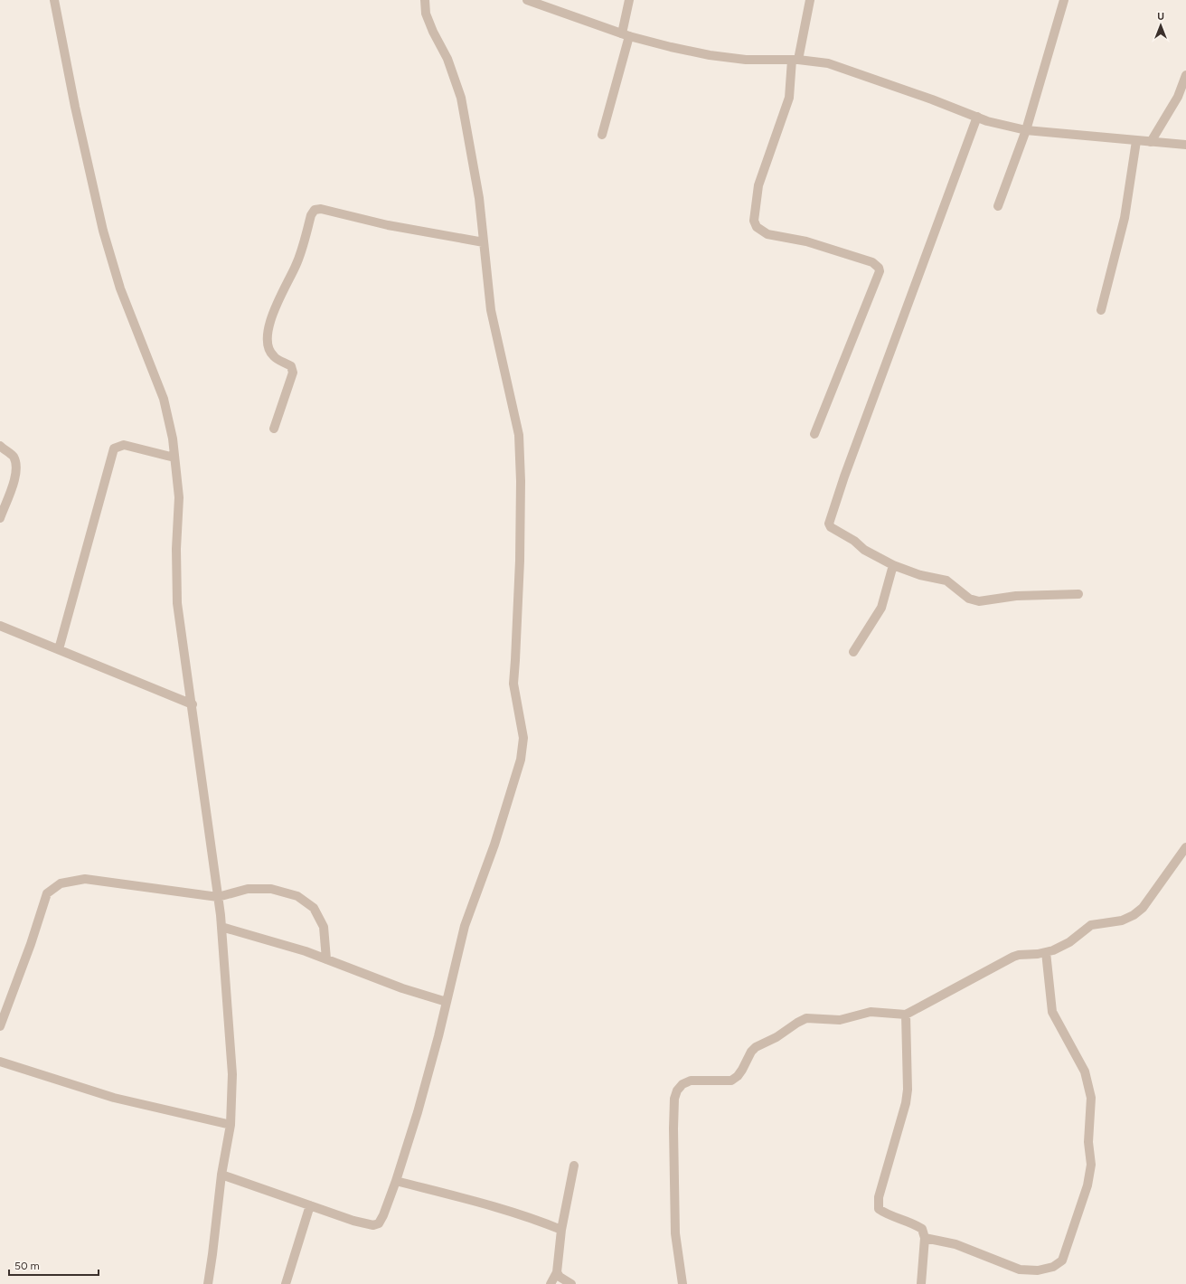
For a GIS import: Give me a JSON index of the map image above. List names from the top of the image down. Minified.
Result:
{"scale_bar":"50 m","north":"top"}
